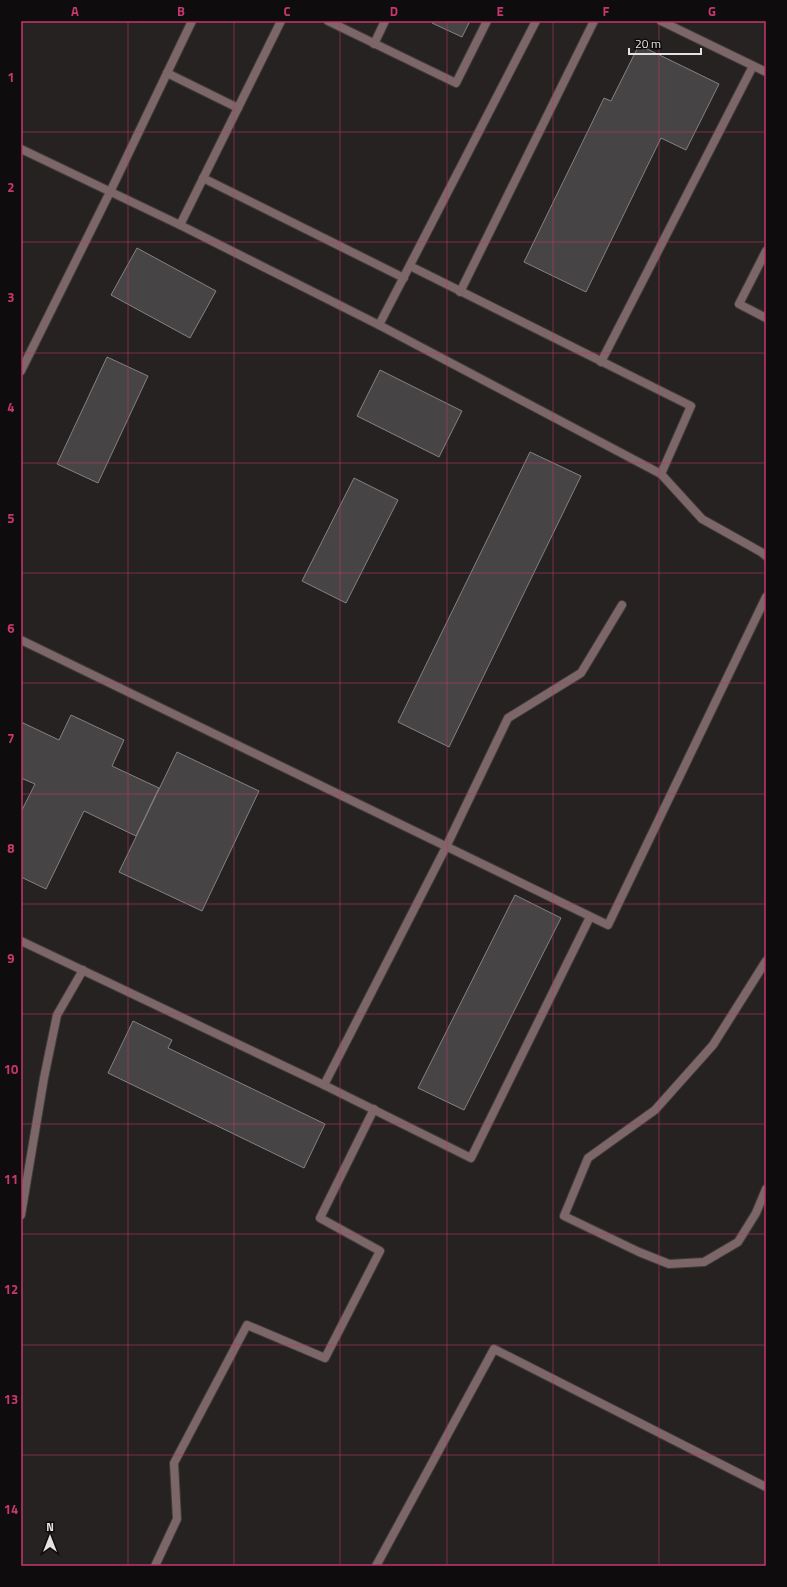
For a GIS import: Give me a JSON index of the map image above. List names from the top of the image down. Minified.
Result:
{"scale_bar":"20 m","north":"top","grid":{"columns":["A","B","C","D","E","F","G"],"rows":["1","2","3","4","5","6","7","8","9","10","11","12","13","14"]}}
